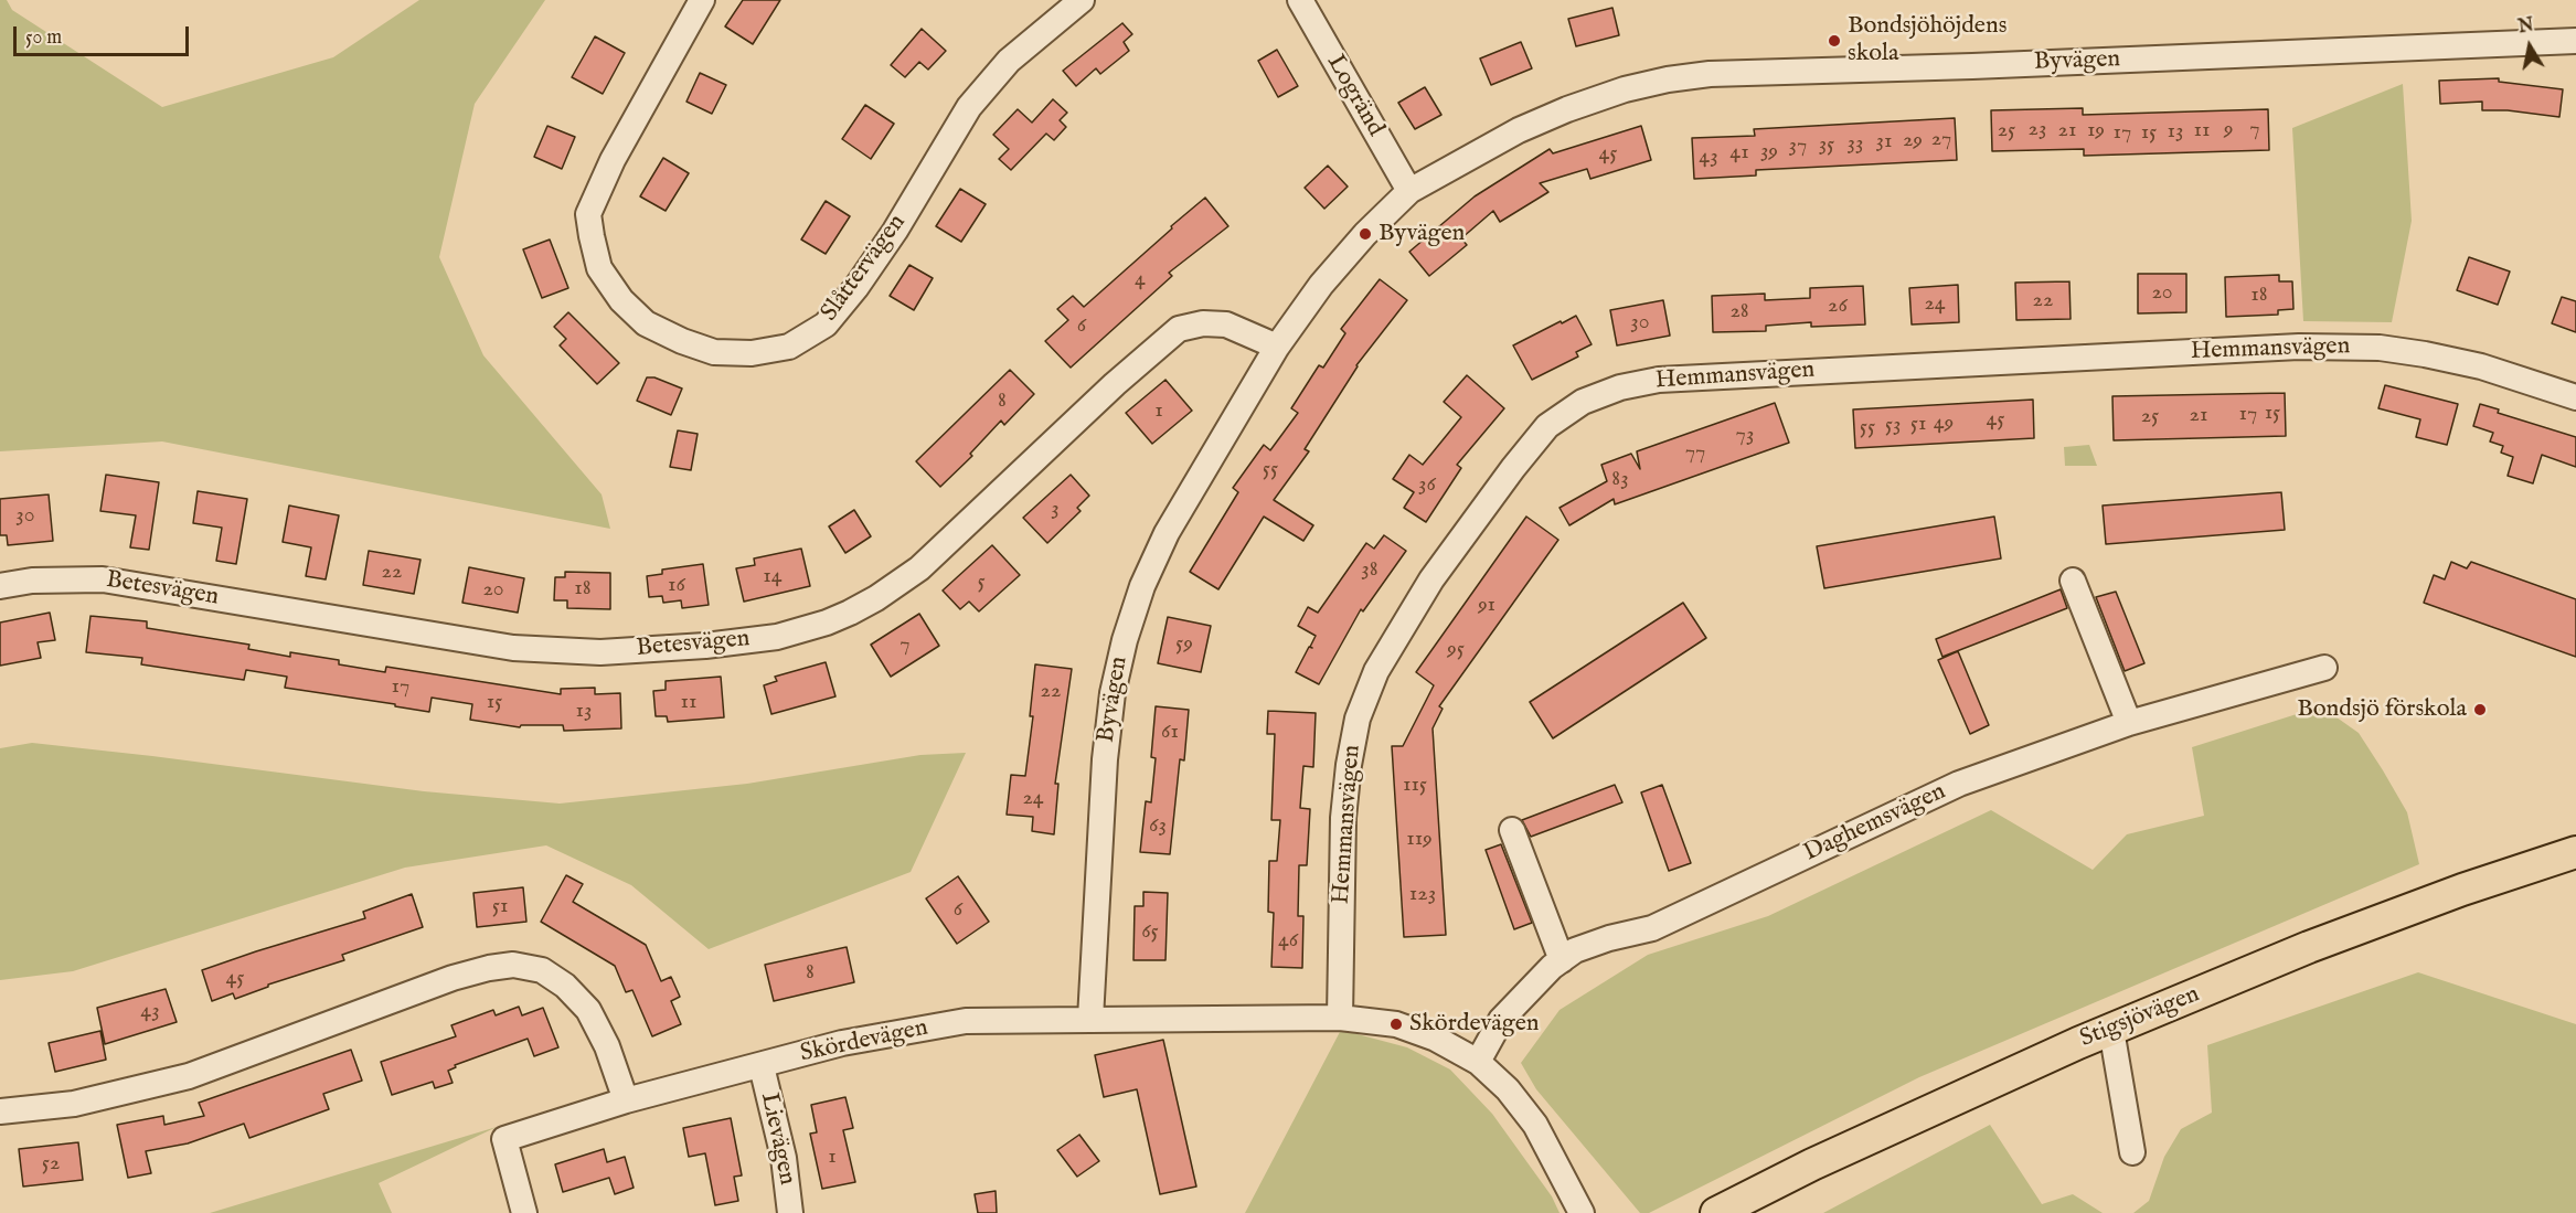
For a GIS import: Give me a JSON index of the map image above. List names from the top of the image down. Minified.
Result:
{"streets":{"main road":["Stigsjövägen"],"street":["Byvägen","Logränd","Slåttervägen","Hemmansvägen","Betesvägen","Daghemsvägen","Skördevägen","Lievägen"]},"crossings":[["Byvägen","Logränd"],["Byvägen","Betesvägen"],["Byvägen","Skördevägen"],["Hemmansvägen","Skördevägen"],["Daghemsvägen","Skördevägen"],["Skördevägen","Lievägen"]],"places":["Bondsjöhöjdens skola","Byvägen","Bondsjö förskola","Skördevägen"],"house_numbers":["23","9","7","25","21","19","11","13","17","15","27","29","31","33","35","37","39","41","45","43","4","20","18","22","24","26","28","30","6","8","1","15","17","21","25","45","49","51","53","55","73","77","55","83","36","3","30","38","22","14","5","16","18","20","91","59","7","95","17","22","15","11","13","61","115","24","63","119","123","51","6","65","46","8","45","43","1","52"],"scale_bar":"50 m","north":"top"}
